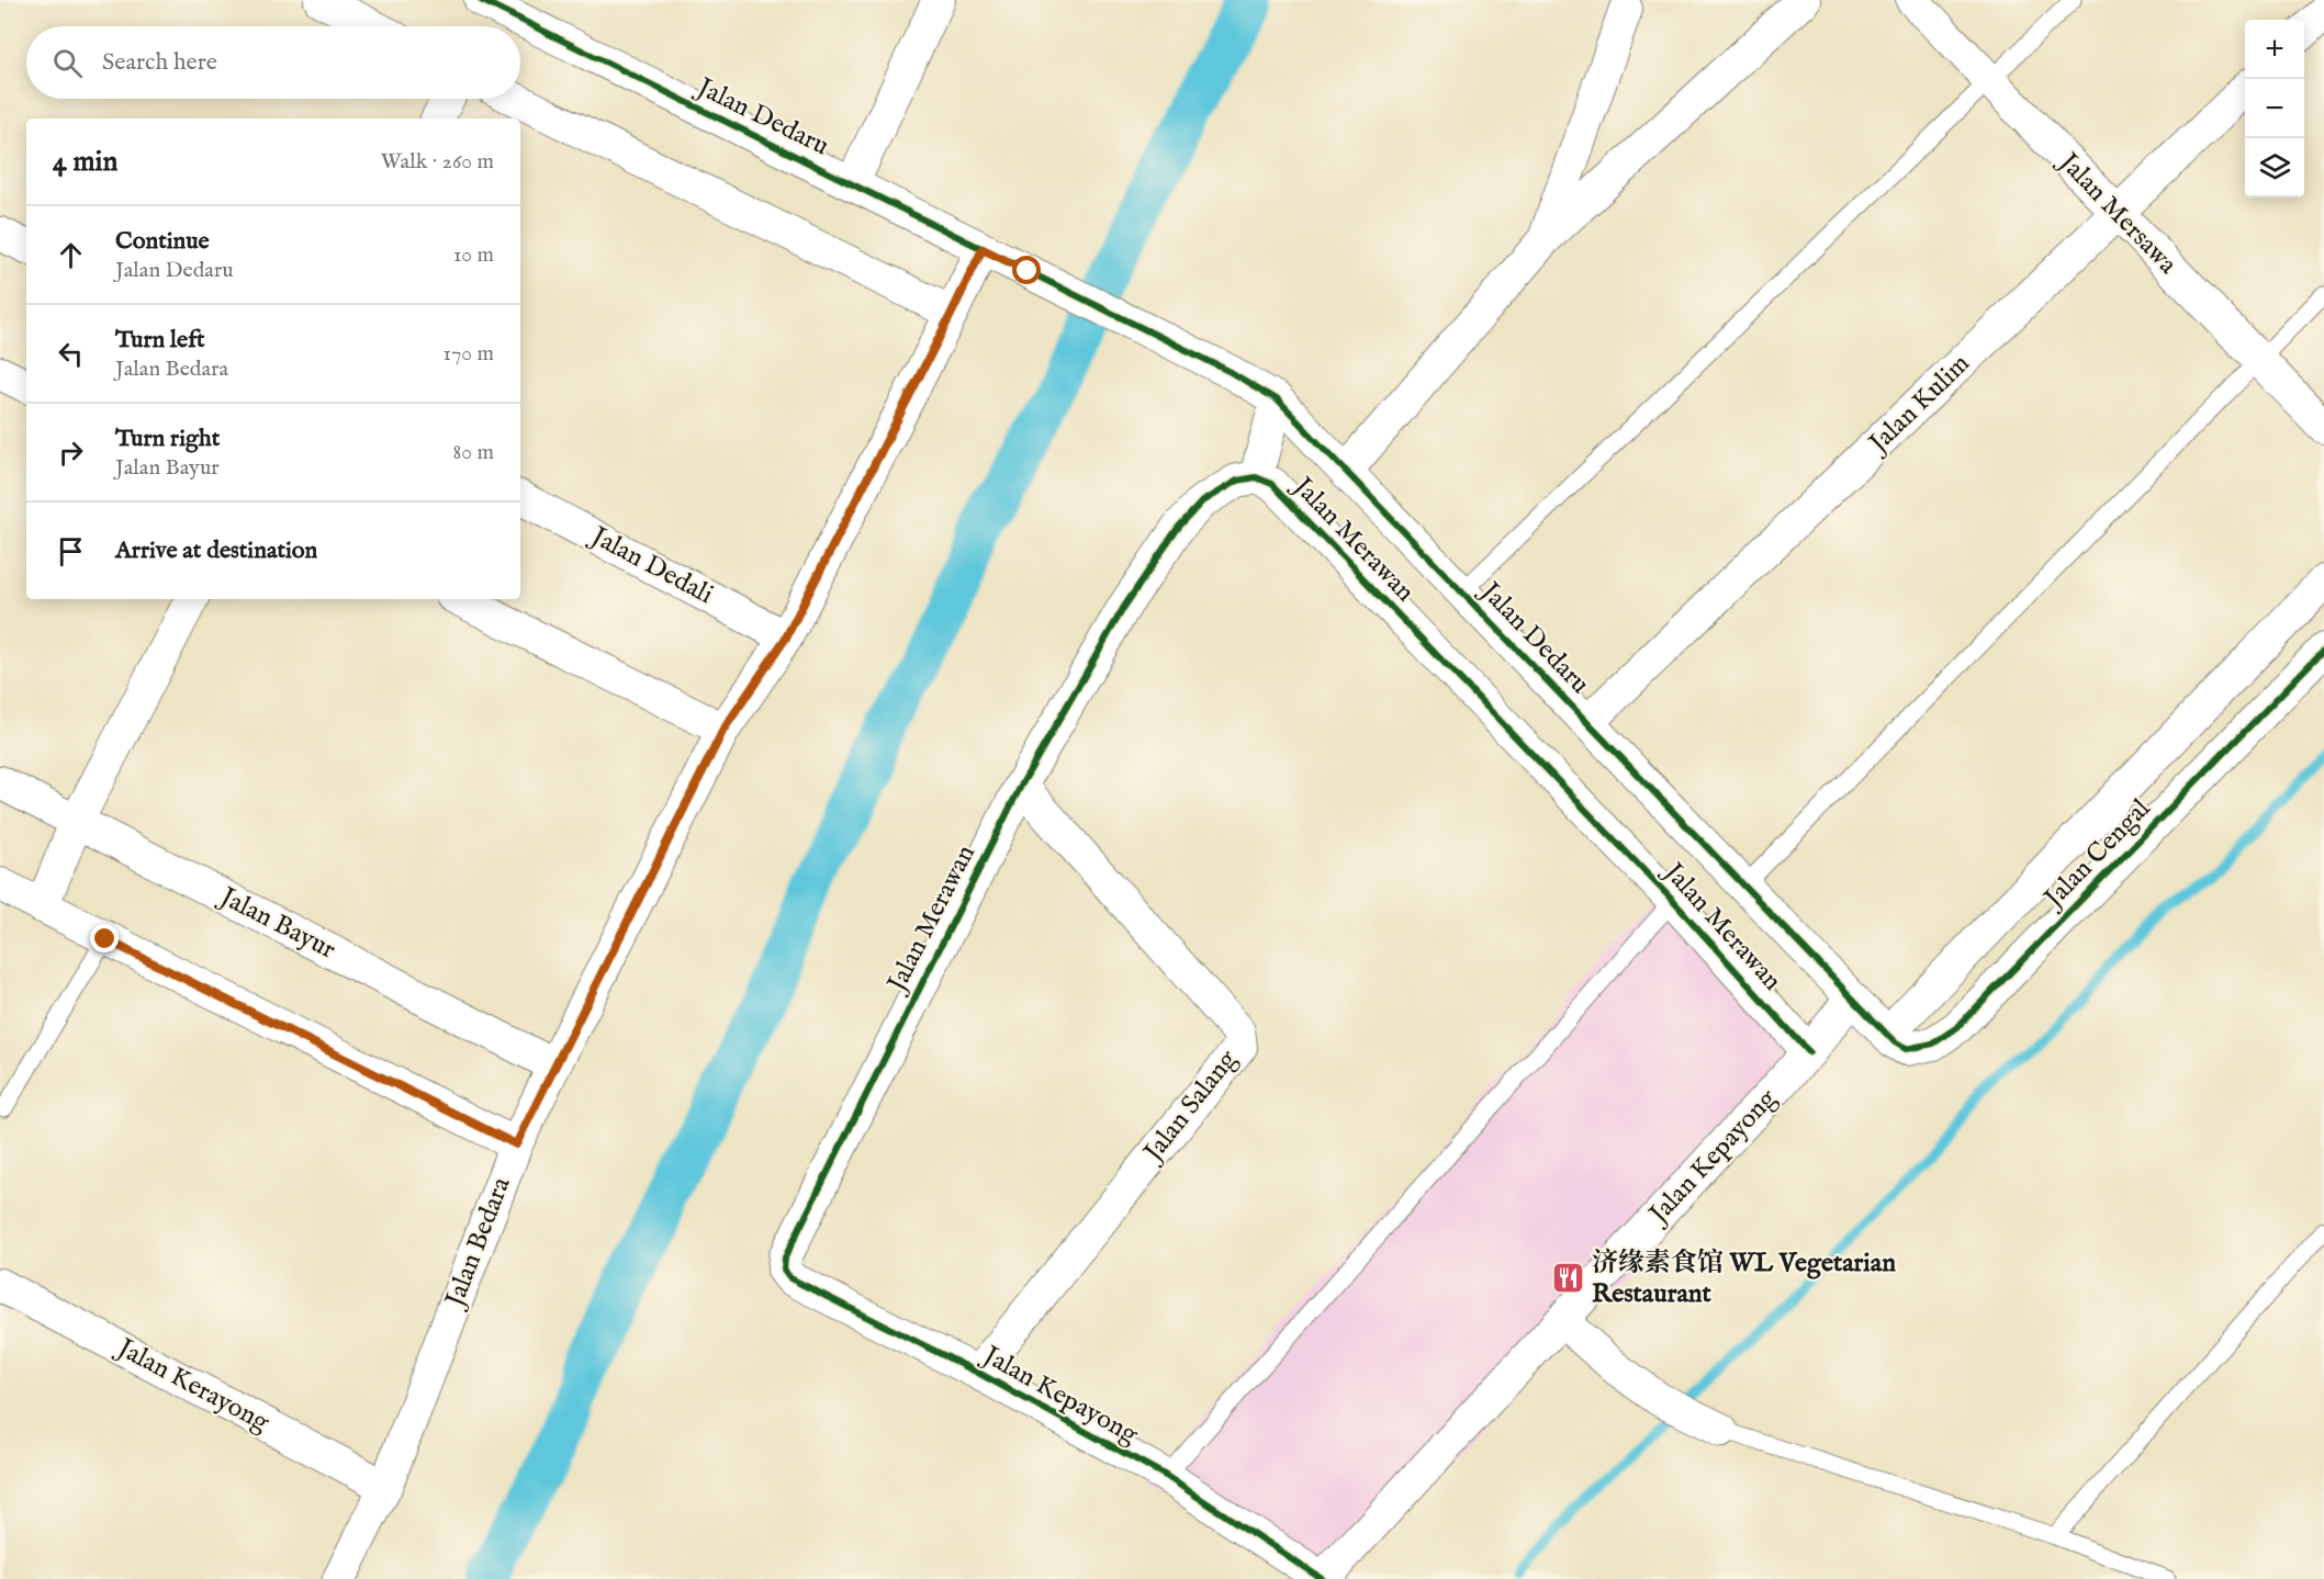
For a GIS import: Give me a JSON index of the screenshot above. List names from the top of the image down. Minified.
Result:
{"streets":{"street":["Jalan Dedaru","Jalan Mersawa","Jalan Kulim","Jalan Merawan","Jalan Dedali","Jalan Cengal","Jalan Bayur","Jalan Salang","Jalan Kepayong","Jalan Bedara","Jalan Kerayong"]},"crossings":[["Jalan Dedaru","Jalan Kulim"],["Jalan Dedaru","Jalan Cengal"],["Jalan Dedaru","Jalan Kepayong"],["Jalan Dedaru","Jalan Bedara"],["Jalan Mersawa","Jalan Kulim"],["Jalan Merawan","Jalan Salang"],["Jalan Merawan","Jalan Kepayong"],["Jalan Dedali","Jalan Bedara"],["Jalan Bayur","Jalan Bedara"],["Jalan Salang","Jalan Kepayong"],["Jalan Bedara","Jalan Kerayong"]],"places":{"restaurant":["济缘素食馆 WL Vegetarian Restaurant"]},"page":{"map_buttons":["+","−"],"search":"Search here","heading":["4 min","Walk · 260 m"],"list":[["Continue","Jalan Dedaru","10 m"],["Turn left","Jalan Bedara","170 m"],["Turn right","Jalan Bayur","80 m"],"Arrive at destination"]}}
